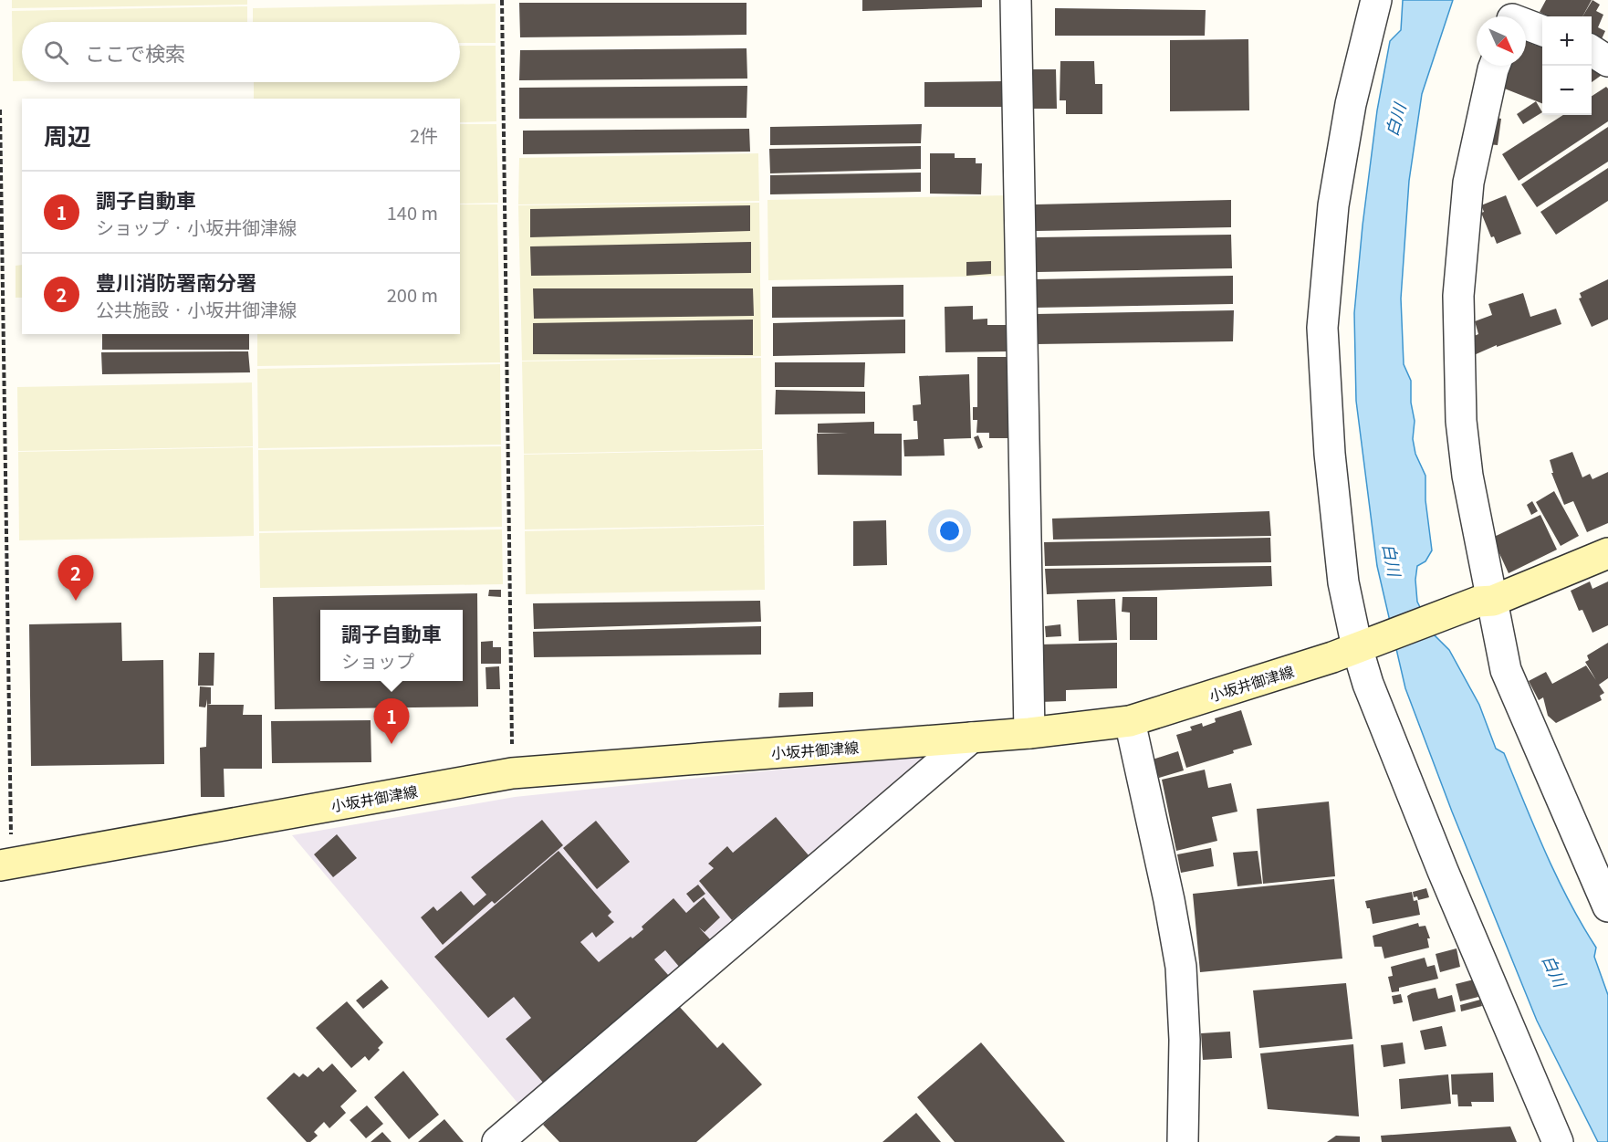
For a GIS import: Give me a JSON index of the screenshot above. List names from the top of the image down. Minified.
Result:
{"streets":{"main road":["小坂井御津線"]},"water":["白川"],"north":"bottom right","page":{"map_buttons":["+","−"],"search":"ここで検索","heading":["周辺","2件"],"list":[{"mark":"1","name":"調子自動車","note":"ショップ · 小坂井御津線","value":"140 m"},{"mark":"2","name":"豊川消防署南分署","note":"公共施設 · 小坂井御津線","value":"200 m"}],"pins":["2","1"],"popup":["調子自動車","ショップ"]}}
